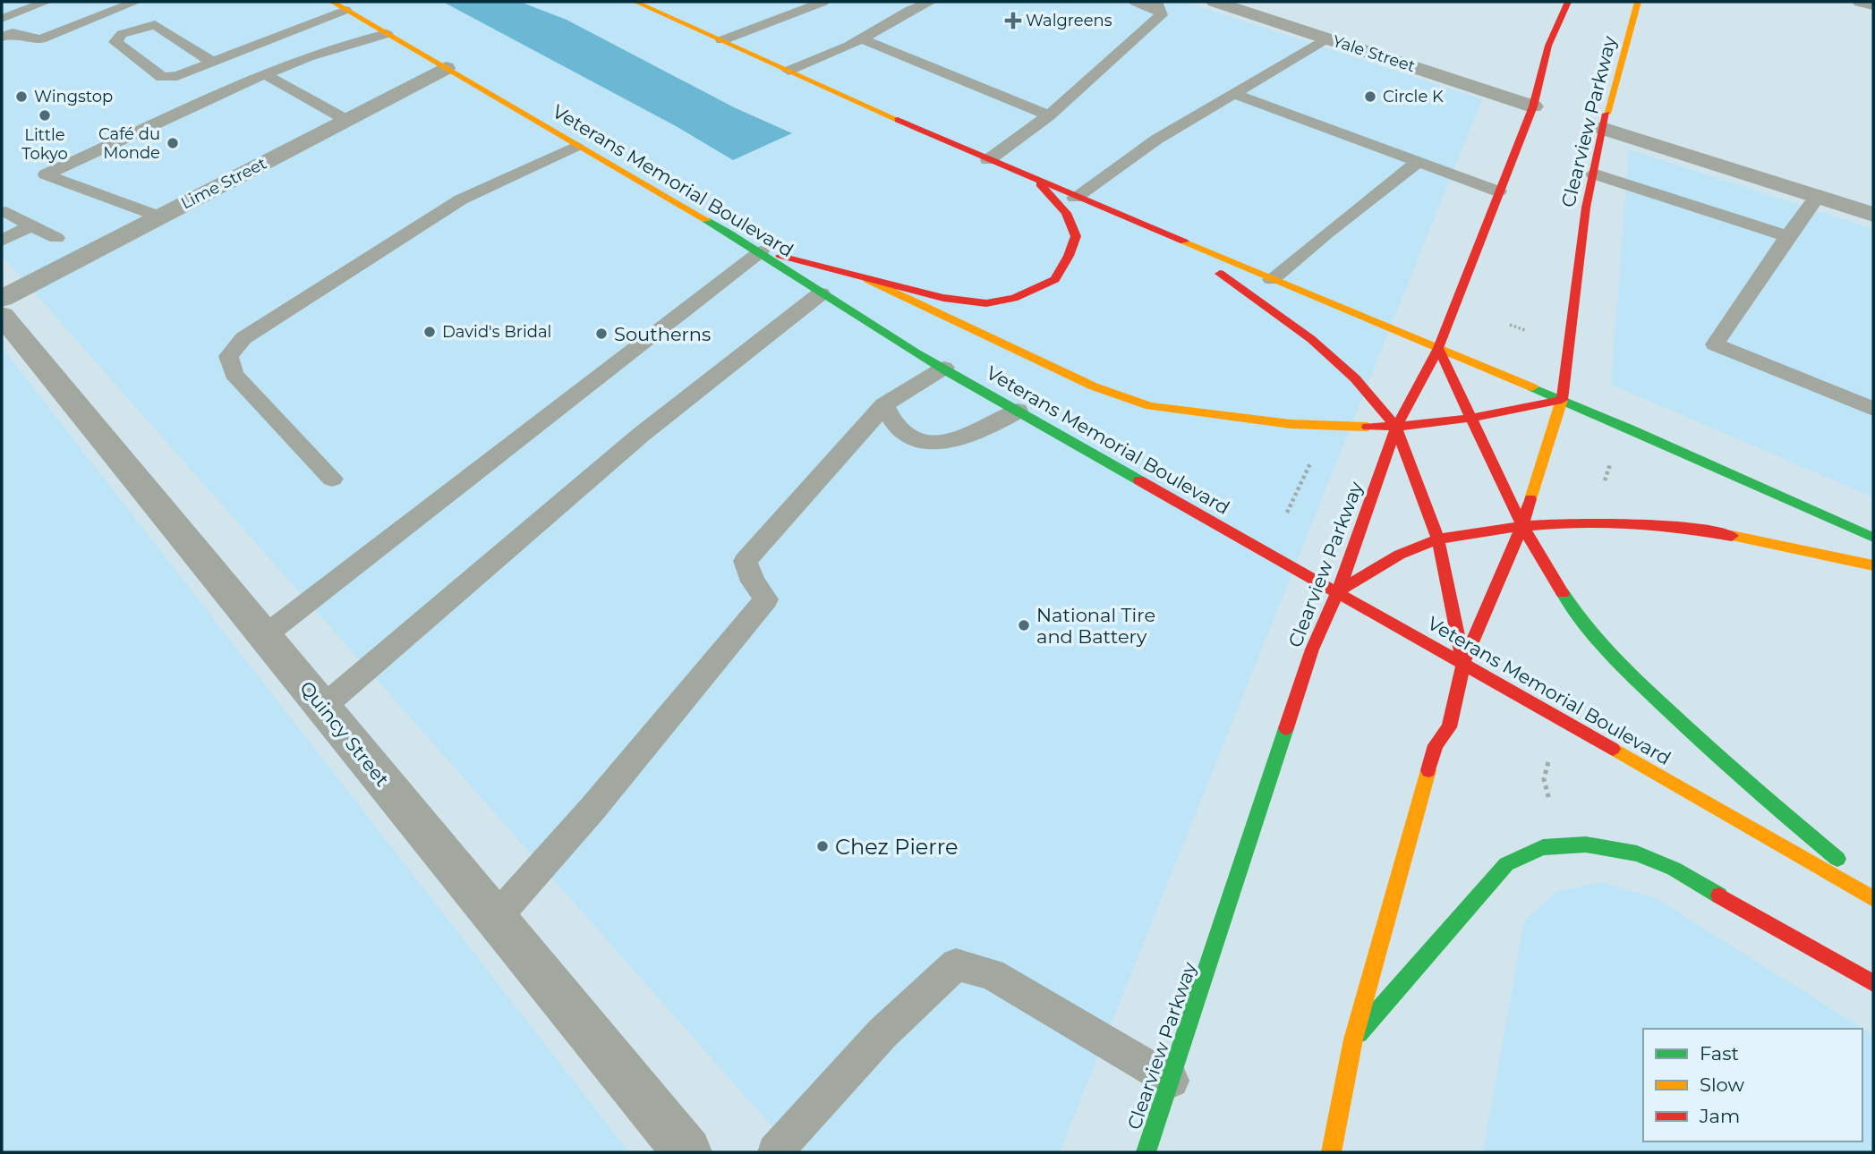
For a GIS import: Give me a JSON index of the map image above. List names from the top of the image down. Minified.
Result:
{"streets":{"main road":["Clearview Parkway","Veterans Memorial Boulevard"],"street":["Yale Street","Lime Street","Quincy Street"]},"crossings":[["Yale Street","Clearview Parkway"],["Clearview Parkway","Veterans Memorial Boulevard"],["Veterans Memorial Boulevard","Lime Street"]],"places":{"health":["Walgreens"],"other":["Wingstop","Circle K","Little Tokyo","Café du Monde","David's Bridal","Southerns","National Tire and Battery","Chez Pierre"]},"legend":["Fast","Slow","Jam"]}
